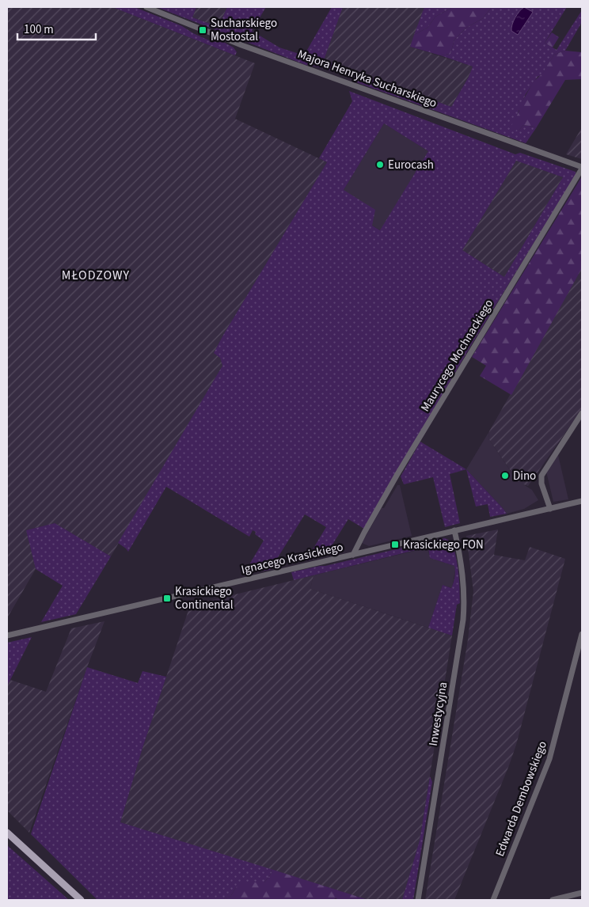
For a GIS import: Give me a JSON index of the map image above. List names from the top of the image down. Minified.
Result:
{"streets":{"street":["Majora Henryka Sucharskiego","Maurycego Mochnackiego","Ignacego Krasickiego","Inwestycyjna","Edwarda Dembowskiego"]},"crossings":[["Majora Henryka Sucharskiego","Maurycego Mochnackiego"],["Maurycego Mochnackiego","Ignacego Krasickiego"],["Ignacego Krasickiego","Inwestycyjna"]],"districts":["MŁODZOWY"],"places":{"transit":["Sucharskiego Mostostal","Krasickiego FON","Krasickiego Continental"],"other":["Eurocash","Dino"]},"scale_bar":"100 m"}
